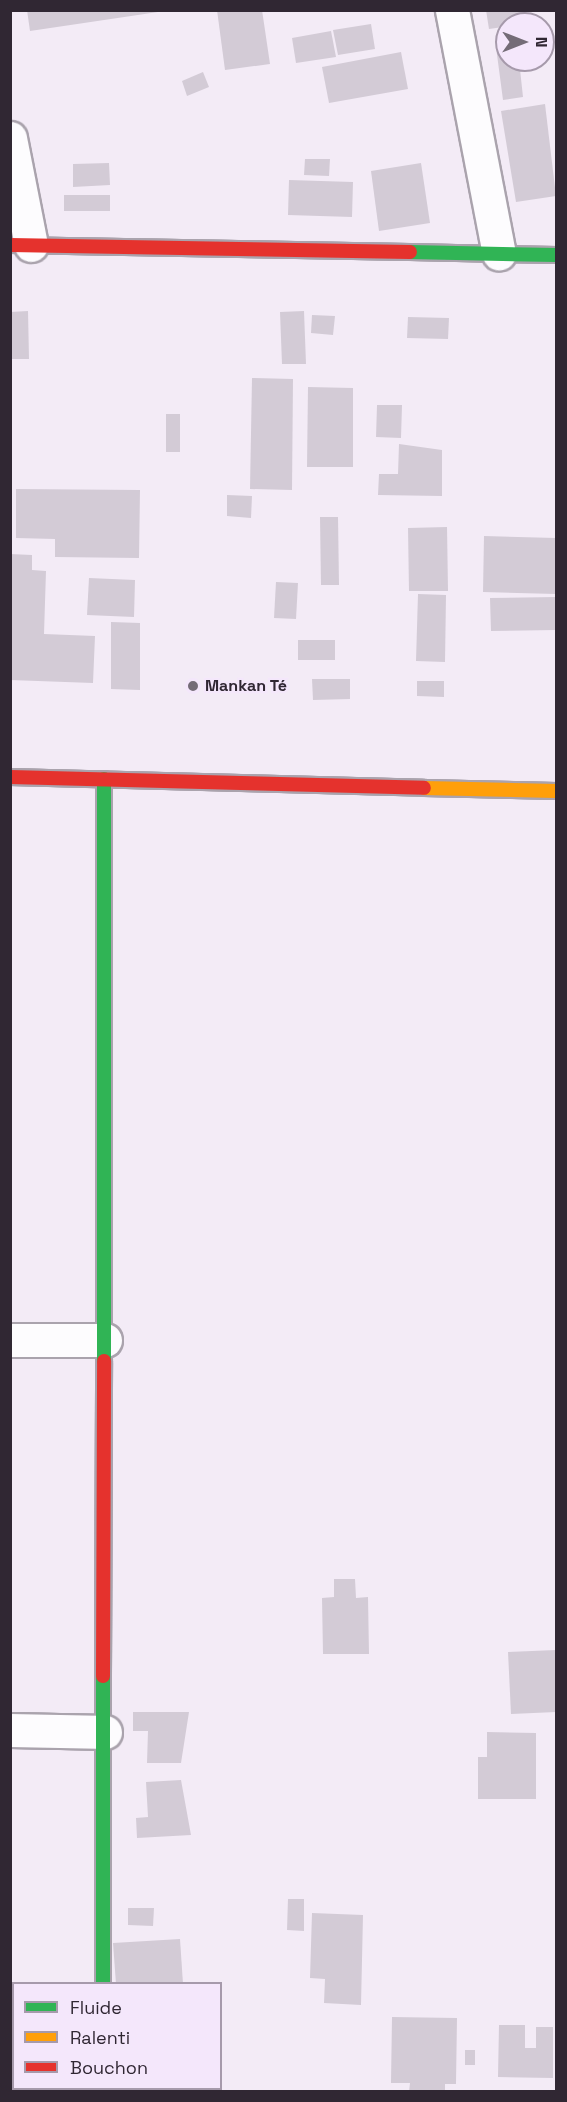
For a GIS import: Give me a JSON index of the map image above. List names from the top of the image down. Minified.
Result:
{"places":["Mankan Té"],"legend":["Fluide","Ralenti","Bouchon"],"north":"right"}
